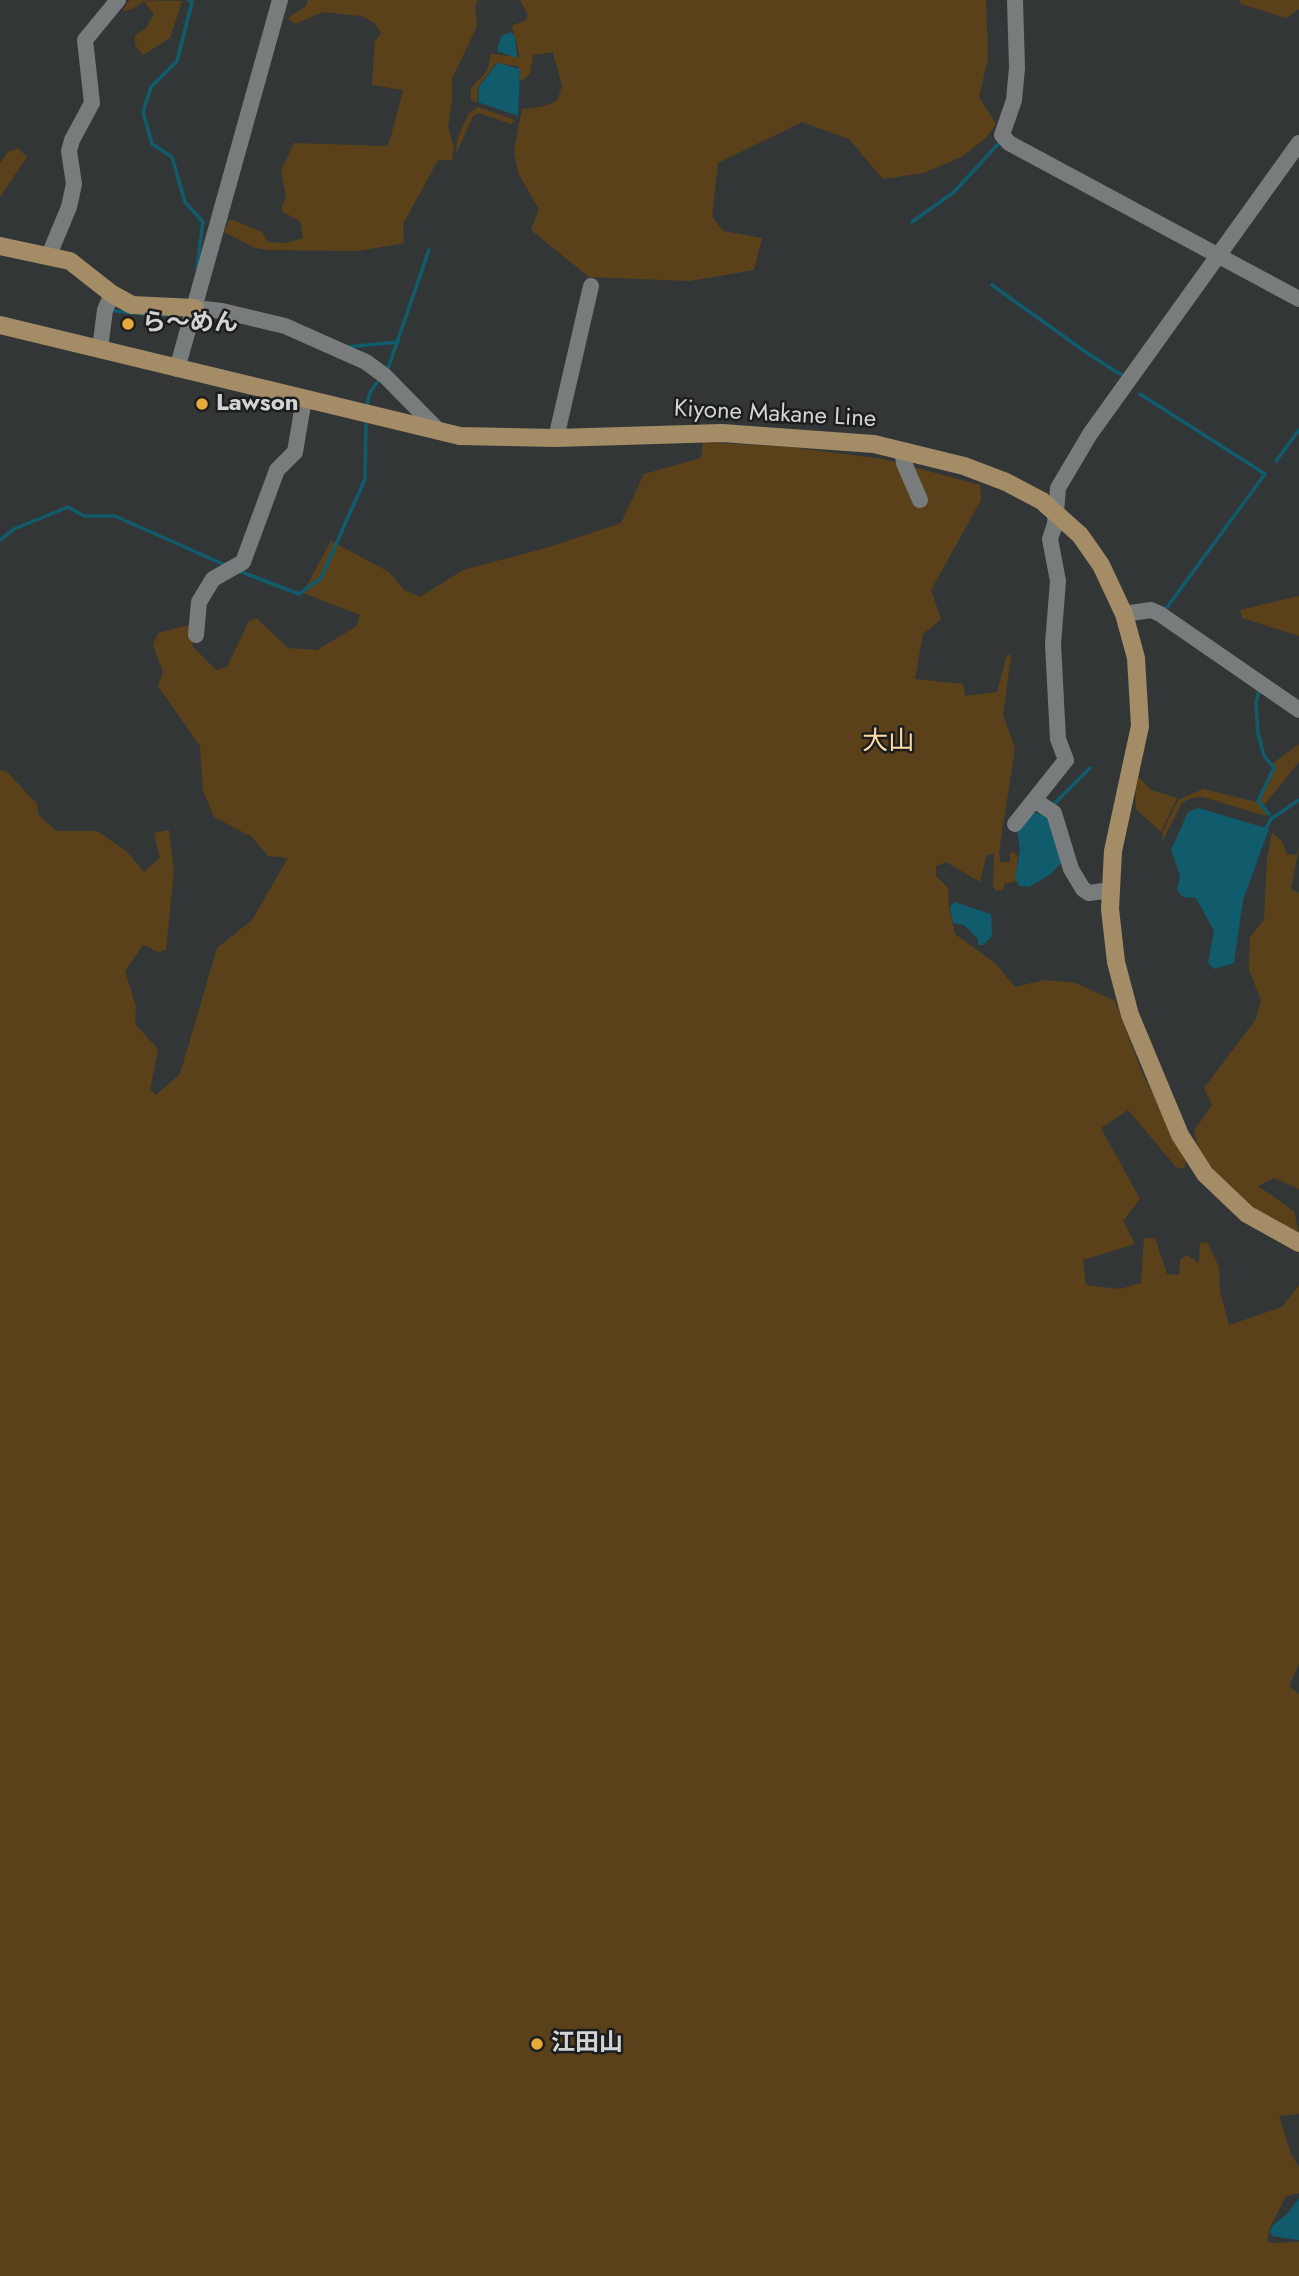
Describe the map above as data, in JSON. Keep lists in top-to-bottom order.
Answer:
{
  "streets": {
    "main road": ["Kiyone Makane Line"]
  },
  "districts": ["大山"],
  "places": ["ら～めん", "Lawson", "江田山"]
}
